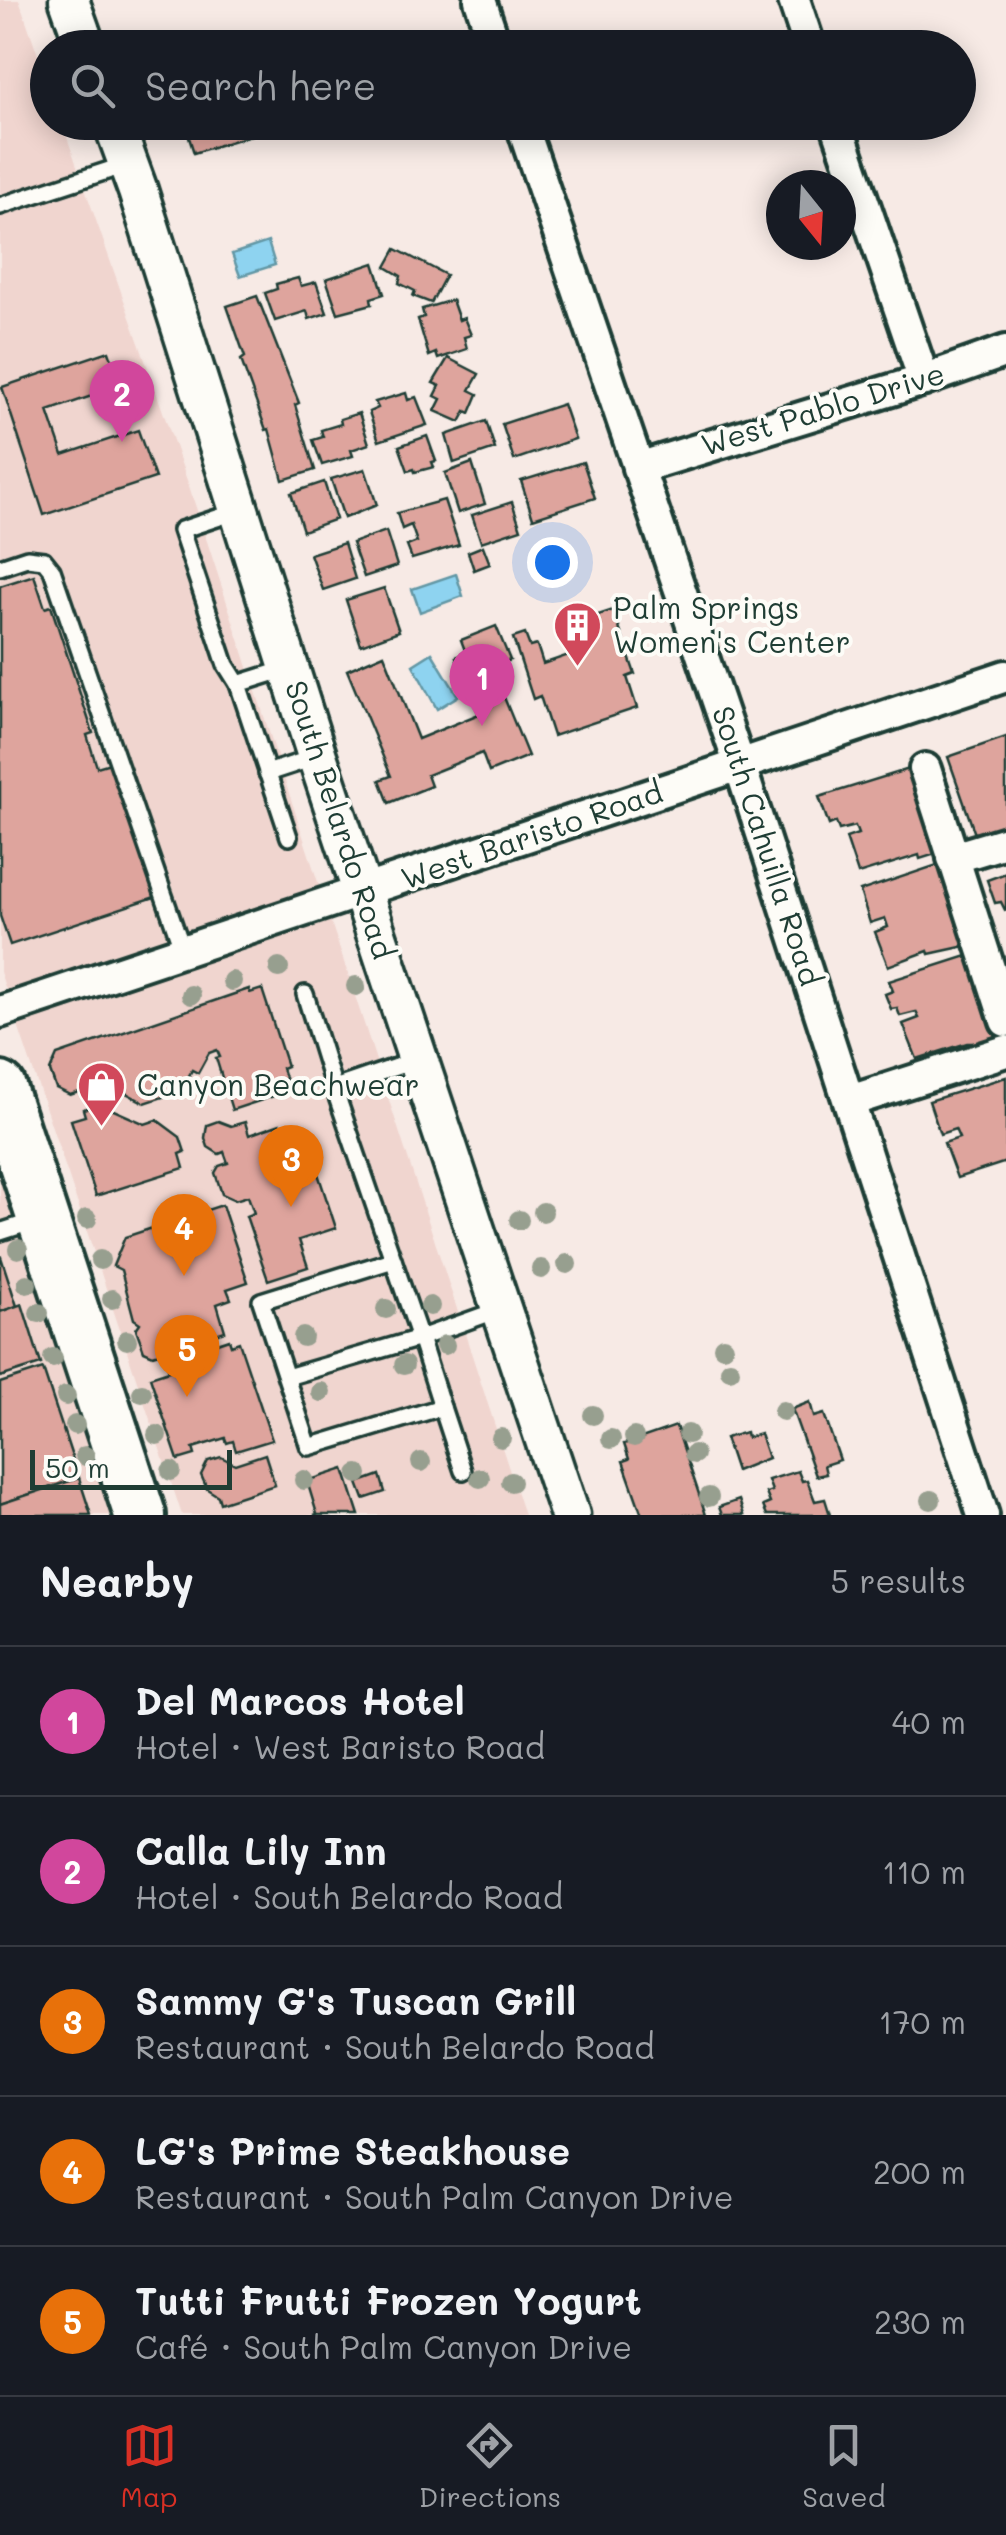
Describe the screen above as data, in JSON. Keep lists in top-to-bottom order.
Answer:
{
  "streets": {
    "street": [
      "West Pablo Drive",
      "South Belardo Road",
      "West Baristo Road",
      "South Cahuilla Road"
    ]
  },
  "crossings": [
    ["West Pablo Drive", "South Cahuilla Road"],
    ["South Belardo Road", "West Baristo Road"],
    ["West Baristo Road", "South Cahuilla Road"]
  ],
  "places": {
    "building": ["Palm Springs Women's Center"],
    "shop": ["Canyon Beachwear"]
  },
  "scale_bar": "50 m",
  "north": "bottom",
  "page": {
    "search": "Search here",
    "pins": [
      "2",
      "1",
      "3",
      "4",
      "5"
    ],
    "scale": "50 m",
    "heading": ["Nearby", "5 results"],
    "list": [
      {
        "mark": "1",
        "name": "Del Marcos Hotel",
        "note": "Hotel · West Baristo Road",
        "value": "40 m"
      },
      {
        "mark": "2",
        "name": "Calla Lily Inn",
        "note": "Hotel · South Belardo Road",
        "value": "110 m"
      },
      {
        "mark": "3",
        "name": "Sammy G's Tuscan Grill",
        "note": "Restaurant · South Belardo Road",
        "value": "170 m"
      },
      {
        "mark": "4",
        "name": "LG's Prime Steakhouse",
        "note": "Restaurant · South Palm Canyon Drive",
        "value": "200 m"
      },
      {
        "mark": "5",
        "name": "Tutti Frutti Frozen Yogurt",
        "note": "Café · South Palm Canyon Drive",
        "value": "230 m"
      }
    ],
    "nav": ["Map", "Directions", "Saved"]
  }
}
